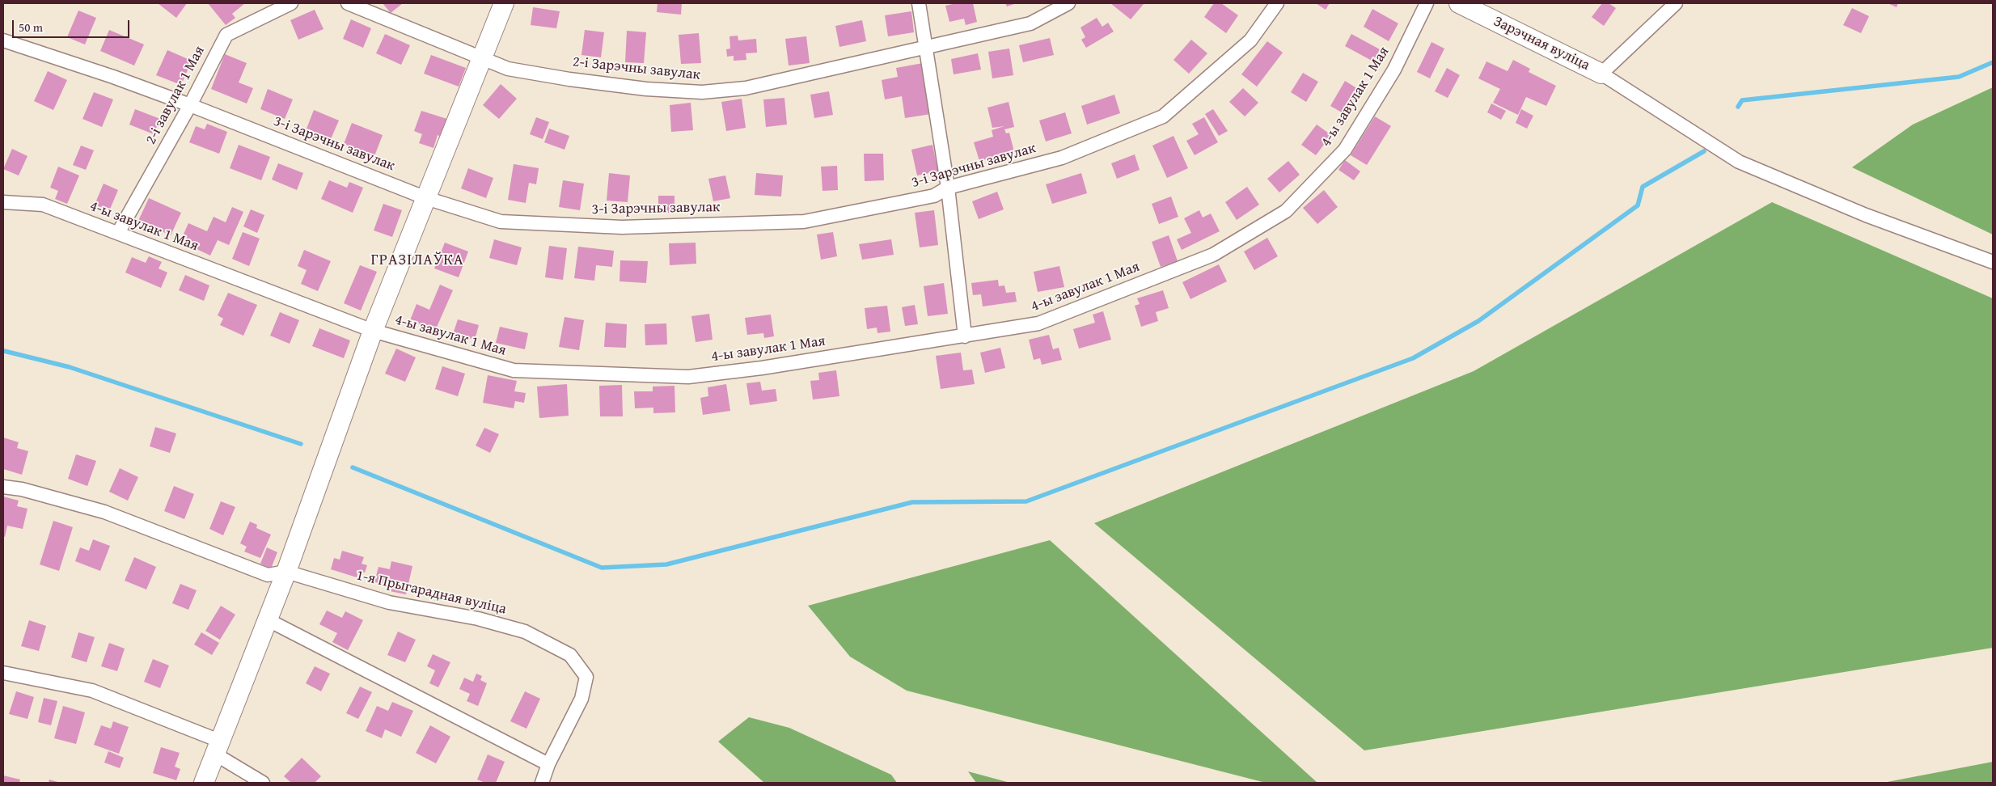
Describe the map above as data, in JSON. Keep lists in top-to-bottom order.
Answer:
{
  "streets": {
    "street": [
      "Зарэчная вуліца",
      "2-і Зарэчны завулак",
      "2-і завулак 1 Мая",
      "4-ы завулак 1 Мая",
      "3-і Зарэчны завулак",
      "1-я Прыгарадная вуліца"
    ]
  },
  "crossings": [
    ["2-і завулак 1 Мая", "4-ы завулак 1 Мая"],
    ["2-і завулак 1 Мая", "3-і Зарэчны завулак"]
  ],
  "districts": ["ГРАЗІЛАЎКА"],
  "scale_bar": "50 m"
}
